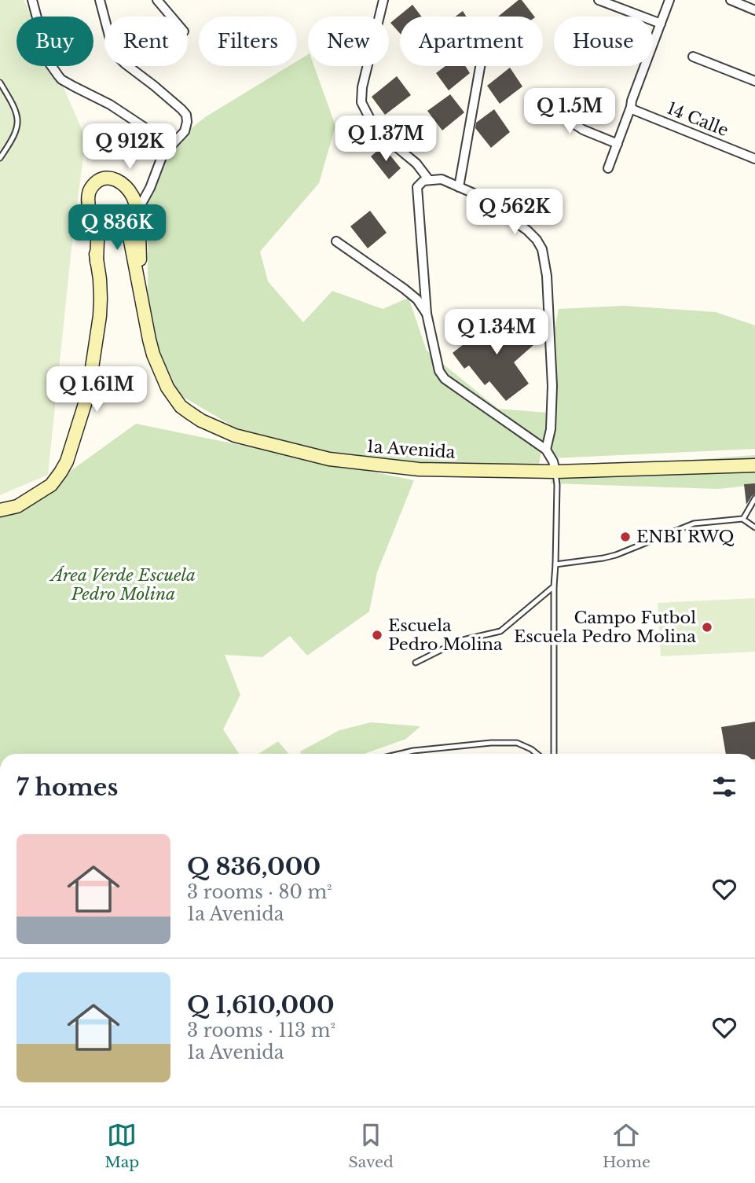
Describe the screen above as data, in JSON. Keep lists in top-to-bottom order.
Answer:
{
  "streets": {
    "main road": ["1a Avenida"],
    "street": ["14 Calle"]
  },
  "parks": ["Área Verde Escuela Pedro Molina"],
  "places": ["ENBI RWQ", "Campo Futbol Escuela Pedro Molina", "Escuela Pedro Molina"],
  "page": {
    "chip": [
      "Buy",
      "Rent",
      "Filters",
      "New",
      "Apartment",
      "House"
    ],
    "price": [
      "Q 1.5M",
      "Q 1.37M",
      "Q 912K",
      "Q 562K",
      "Q 836K",
      "Q 1.34M",
      "Q 1.61M"
    ],
    "heading": "7 homes",
    "list": [
      {
        "name": "Q 836,000",
        "note": "3 rooms · 80 m² · 1a Avenida"
      },
      {
        "name": "Q 1,610,000",
        "note": "3 rooms · 113 m² · 1a Avenida"
      }
    ],
    "tabs": ["Map", "Saved", "Home"]
  }
}
